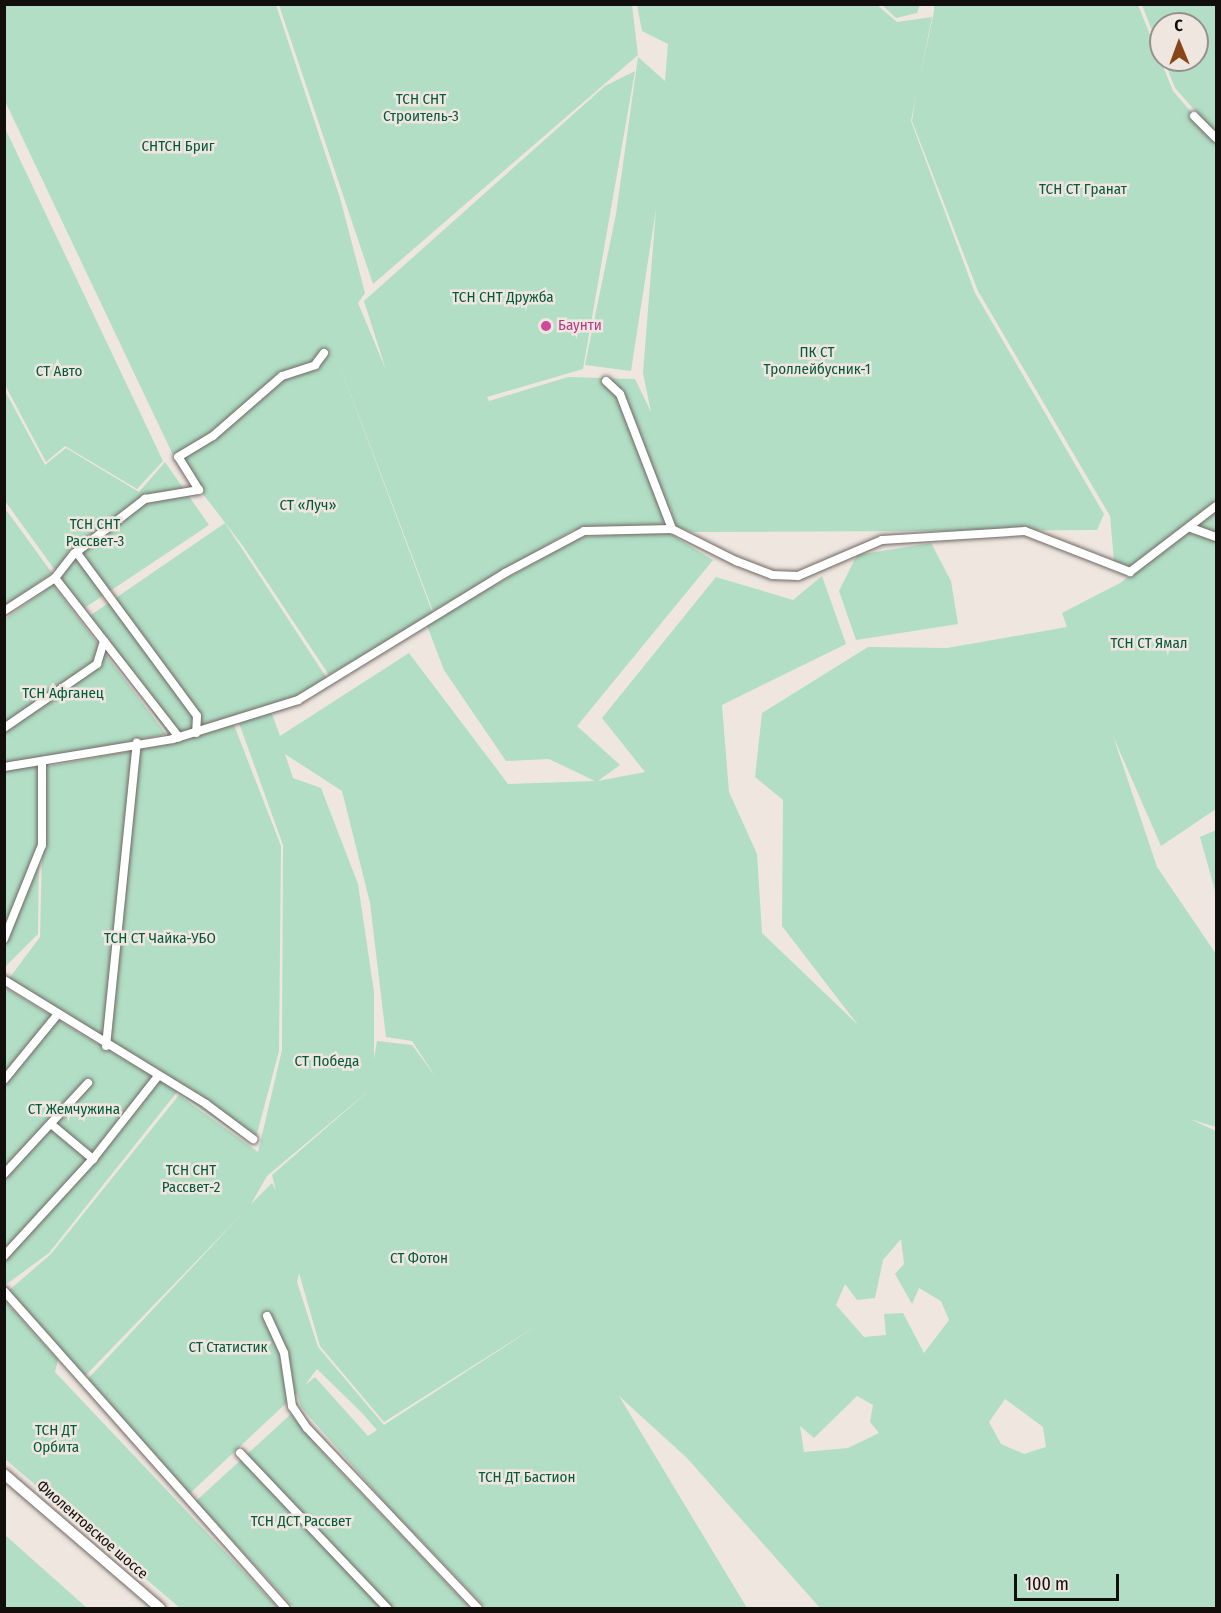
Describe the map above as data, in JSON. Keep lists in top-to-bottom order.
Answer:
{
  "streets": {
    "main road": ["Фиолентовское шоссе"]
  },
  "parks": [
    "ТСН СНТ Строитель-3",
    "СНТСН Бриг",
    "ТСН СТ Гранат",
    "ТСН СНТ Дружба",
    "ПК СТ Троллейбусник-1",
    "СТ Авто",
    "СТ «Луч»",
    "ТСН СНТ Рассвет-3",
    "ТСН СТ Ямал",
    "ТСН Афганец",
    "ТСН СТ Чайка-УБО",
    "СТ Победа",
    "СТ Жемчужина",
    "ТСН СНТ Рассвет-2",
    "СТ Фотон",
    "СТ Статистик",
    "ТСН ДТ Орбита",
    "ТСН ДТ Бастион",
    "ТСН ДСТ Рассвет"
  ],
  "places": ["Баунти"],
  "scale_bar": "100 m",
  "north": "top"
}
